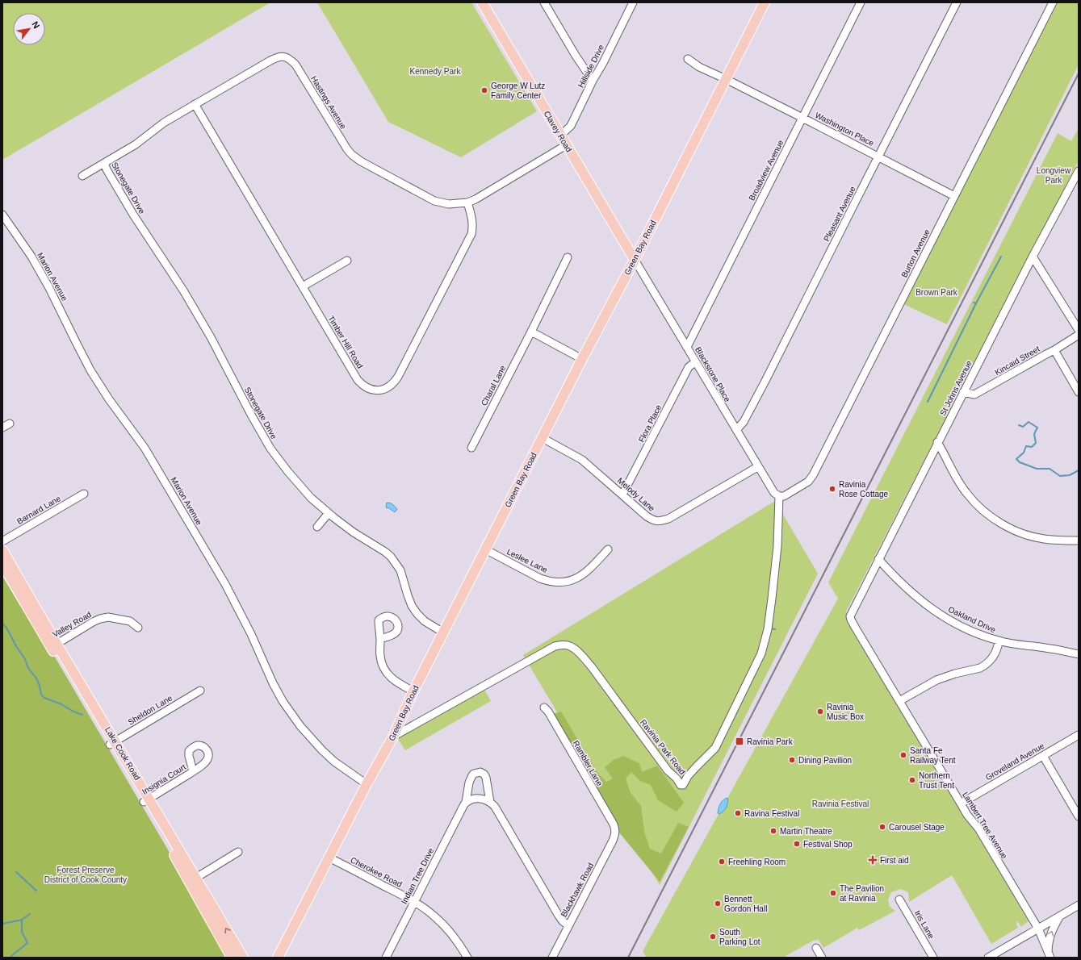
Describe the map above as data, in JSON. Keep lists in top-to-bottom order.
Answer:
{
  "streets": {
    "main road": ["Clavey Road", "Green Bay Road", "Lake Cook Road"],
    "street": [
      "Hillside Drive",
      "Hastings Avenue",
      "Washington Place",
      "Broadview Avenue",
      "Stonegate Drive",
      "Pleasant Avenue",
      "Burton Avenue",
      "Marion Avenue",
      "Timber Hill Road",
      "Kincaid Street",
      "Blackstone Place",
      "Charal Lane",
      "St Johns Avenue",
      "Flora Place",
      "Melody Lane",
      "Barnard Lane",
      "Leslee Lane",
      "Oakland Drive",
      "Valley Road",
      "Sheldon Lane",
      "Ravinia Park Road",
      "Groveland Avenue",
      "Rambler Lane",
      "Insignia Court",
      "Lambert Tree Avenue",
      "Cherokee Road",
      "Indian Tree Drive",
      "Blackhawk Road",
      "Iris Lane"
    ]
  },
  "crossings": [
    ["Hillside Drive", "Clavey Road"],
    ["Hastings Avenue", "Clavey Road"],
    ["Hastings Avenue", "Stonegate Drive"],
    ["Hastings Avenue", "Timber Hill Road"],
    ["Washington Place", "Broadview Avenue"],
    ["Washington Place", "Pleasant Avenue"],
    ["Washington Place", "Green Bay Road"],
    ["Washington Place", "Burton Avenue"],
    ["Clavey Road", "Green Bay Road"],
    ["Clavey Road", "Blackstone Place"],
    ["Broadview Avenue", "Blackstone Place"],
    ["Stonegate Drive", "Green Bay Road"],
    ["Pleasant Avenue", "Blackstone Place"],
    ["Green Bay Road", "Marion Avenue"],
    ["Green Bay Road", "Blackstone Place"],
    ["Green Bay Road", "Melody Lane"],
    ["Green Bay Road", "Leslee Lane"],
    ["Green Bay Road", "Ravinia Park Road"],
    ["Green Bay Road", "Cherokee Road"],
    ["Burton Avenue", "Blackstone Place"],
    ["Burton Avenue", "Ravinia Park Road"],
    ["Kincaid Street", "St Johns Avenue"],
    ["Blackstone Place", "Flora Place"],
    ["Blackstone Place", "Melody Lane"],
    ["Blackstone Place", "Ravinia Park Road"],
    ["St Johns Avenue", "Oakland Drive"],
    ["St Johns Avenue", "Lambert Tree Avenue"],
    ["Flora Place", "Melody Lane"],
    ["Valley Road", "Lake Cook Road"],
    ["Sheldon Lane", "Lake Cook Road"],
    ["Lake Cook Road", "Insignia Court"],
    ["Groveland Avenue", "Lambert Tree Avenue"],
    ["Rambler Lane", "Blackhawk Road"],
    ["Cherokee Road", "Indian Tree Drive"],
    ["Indian Tree Drive", "Blackhawk Road"]
  ],
  "parks": [
    "Kennedy Park",
    "Longview Park",
    "Brown Park",
    "Ravinia Festival",
    "Forest Preserve District of Cook County"
  ],
  "places": {
    "other": [
      "George W Lutz Family Center",
      "Ravinia Rose Cottage",
      "Ravinia Music Box",
      "Santa Fe Railway Tent",
      "Dining Pavilion",
      "Northern Trust Tent",
      "Ravina Festival",
      "Carousel Stage",
      "Martin Theatre",
      "Festival Shop",
      "Freehling Room",
      "The Pavilion at Ravinia",
      "Bennett Gordon Hall",
      "South Parking Lot"
    ],
    "transit": ["Ravinia Park"],
    "health": ["First aid"]
  },
  "north": "top right"
}
